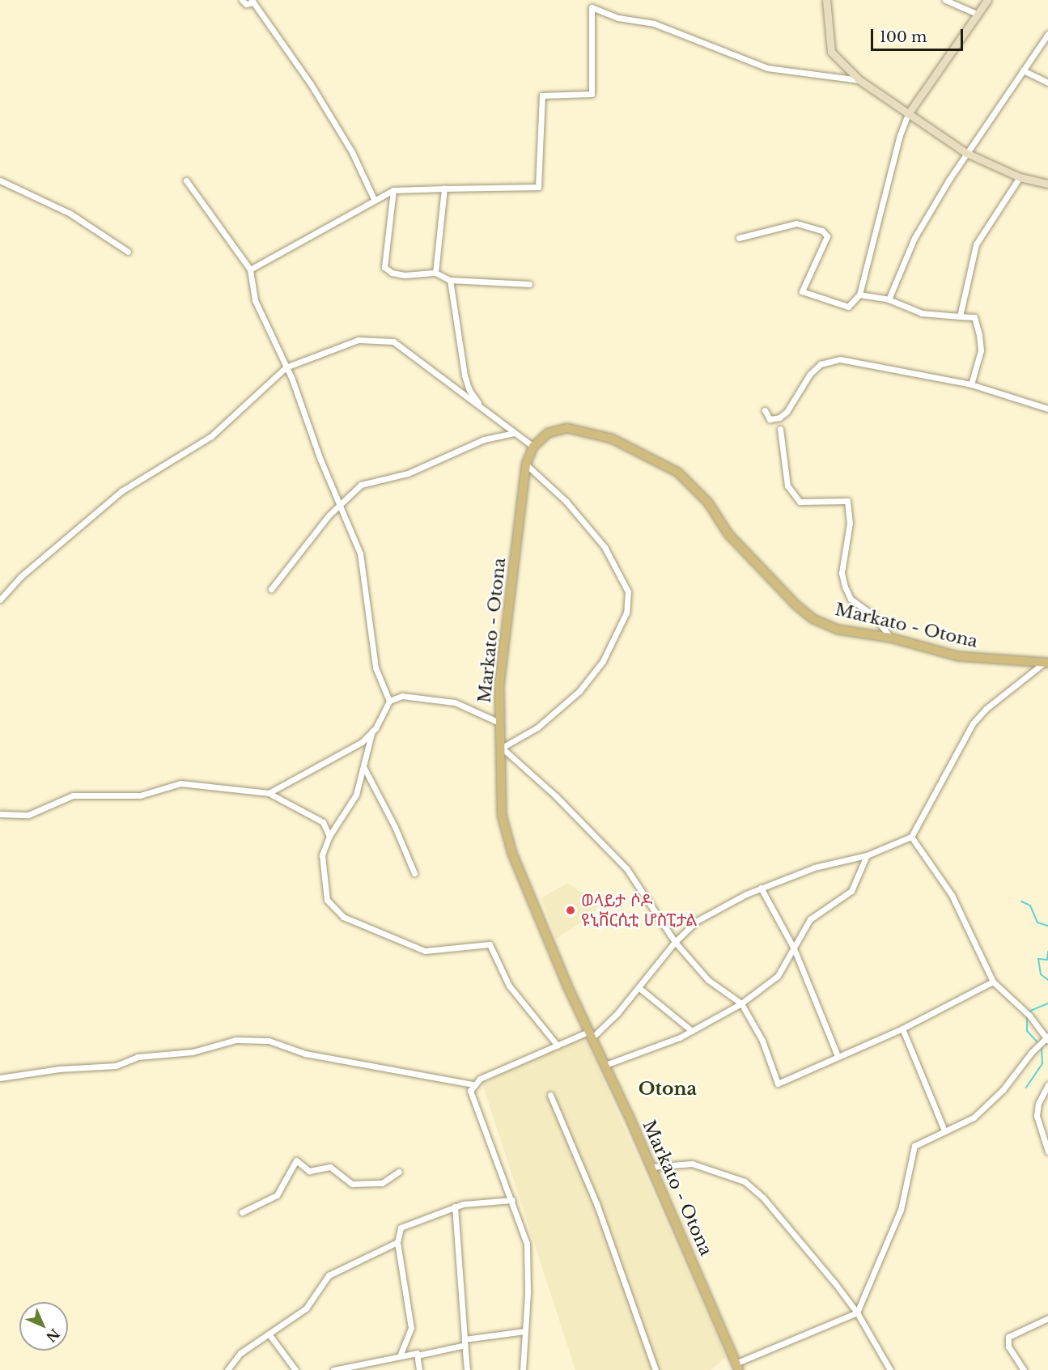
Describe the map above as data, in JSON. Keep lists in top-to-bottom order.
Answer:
{
  "streets": {
    "main road": ["Markato - Otona"]
  },
  "districts": ["Otona"],
  "places": ["ወላይታ ሶዶ ዩኒቨርሲቲ ሆስፒታል"],
  "scale_bar": "100 m",
  "north": "bottom right"
}
